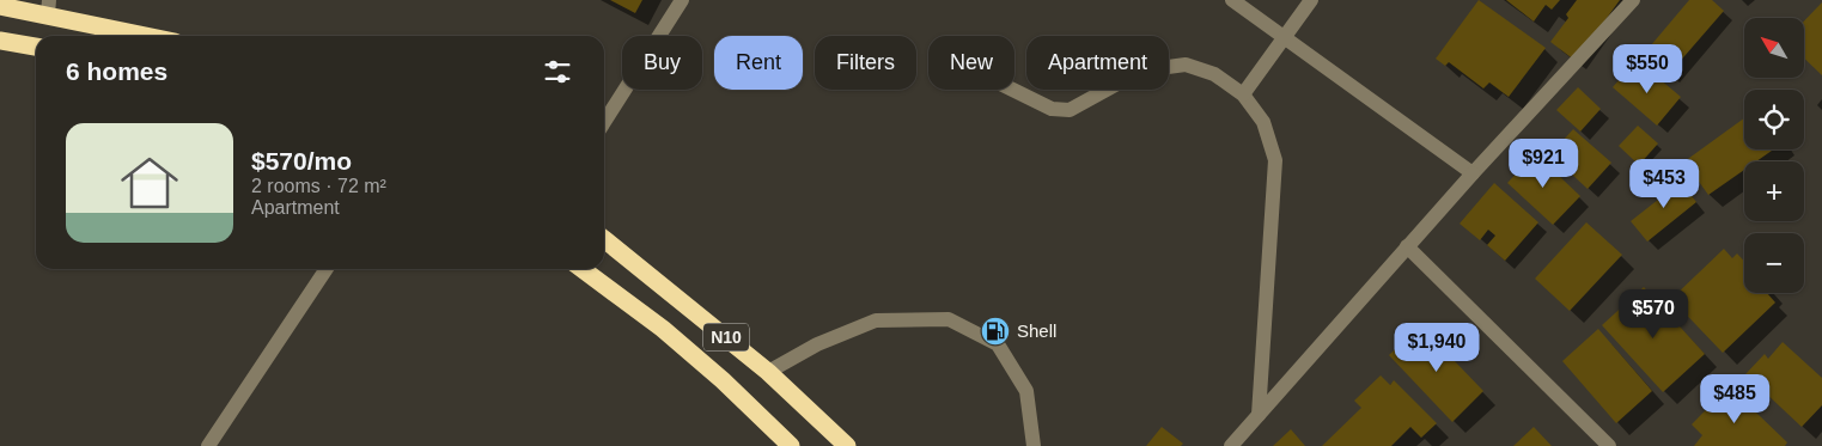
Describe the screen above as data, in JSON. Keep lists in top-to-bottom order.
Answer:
{
  "streets": {
    "highway": ["N10"]
  },
  "places": {
    "fuel station": ["Shell"]
  },
  "north": "top left",
  "page": {
    "map_buttons": ["+", "−"],
    "chip": [
      "Buy",
      "Rent",
      "Filters",
      "New",
      "Apartment"
    ],
    "heading": "6 homes",
    "price": [
      "$550",
      "$921",
      "$453",
      "$570",
      "$1,940",
      "$485"
    ],
    "list": [
      {
        "name": "$570/mo",
        "note": "2 rooms · 72 m² · Apartment"
      }
    ]
  }
}
